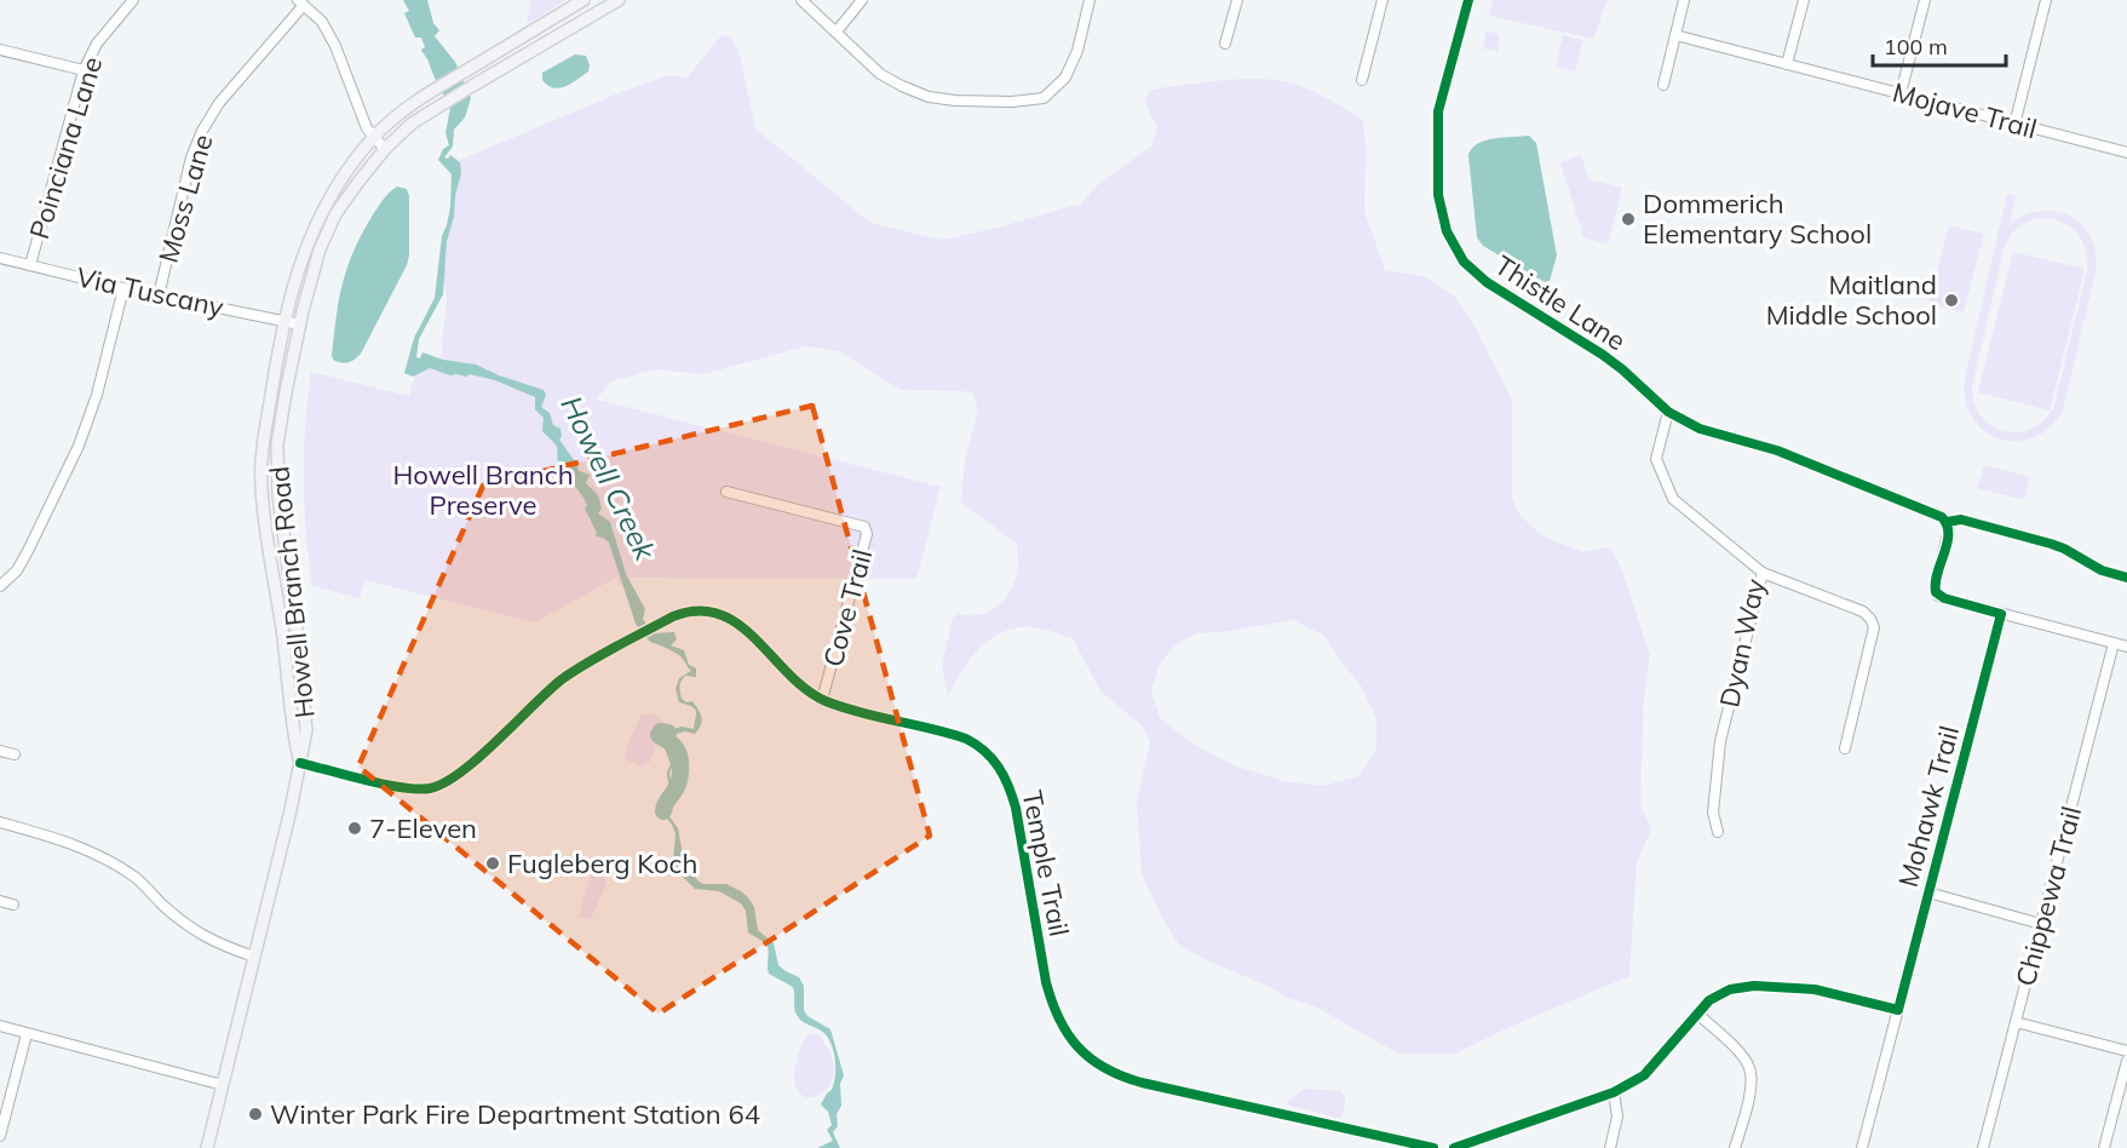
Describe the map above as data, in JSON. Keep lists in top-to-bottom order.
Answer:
{
  "streets": {
    "main road": ["Howell Branch Road"],
    "street": [
      "Mojave Trail",
      "Poinciana Lane",
      "Moss Lane",
      "Via Tuscany",
      "Thistle Lane",
      "Cove Trail",
      "Dyan Way",
      "Mohawk Trail",
      "Temple Trail",
      "Chippewa Trail"
    ]
  },
  "crossings": [
    ["Poinciana Lane", "Via Tuscany"],
    ["Moss Lane", "Via Tuscany"],
    ["Via Tuscany", "Howell Branch Road"],
    ["Thistle Lane", "Dyan Way"],
    ["Thistle Lane", "Mohawk Trail"],
    ["Thistle Lane", "Chippewa Trail"],
    ["Howell Branch Road", "Temple Trail"],
    ["Cove Trail", "Temple Trail"]
  ],
  "water": ["Howell Creek"],
  "parks": ["Howell Branch Preserve"],
  "places": [
    "Dommerich Elementary School",
    "Maitland Middle School",
    "7-Eleven",
    "Fugleberg Koch",
    "Winter Park Fire Department Station 64"
  ],
  "scale_bar": "100 m"
}
